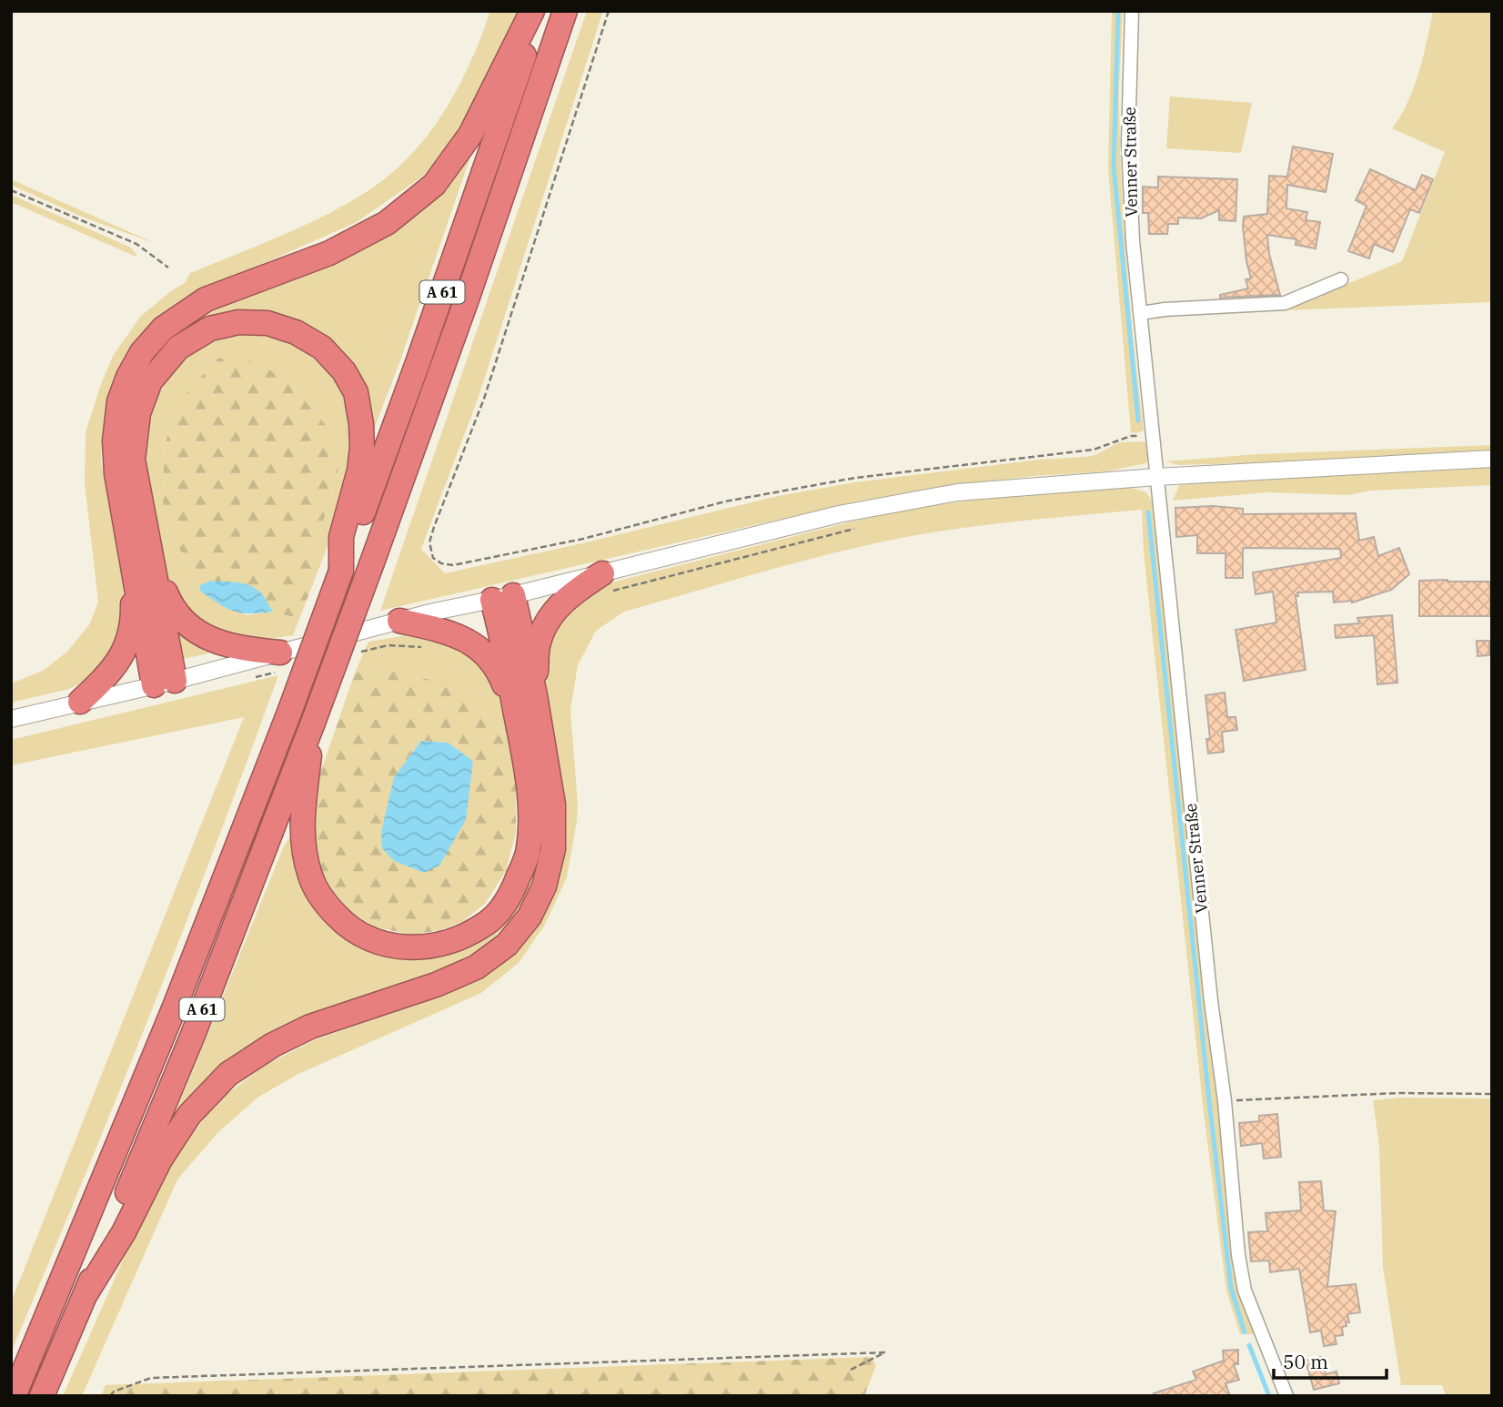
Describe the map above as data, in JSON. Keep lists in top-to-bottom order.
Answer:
{
  "streets": {
    "highway": ["A 61"],
    "street": ["Venner Straße"]
  },
  "scale_bar": "50 m"
}
